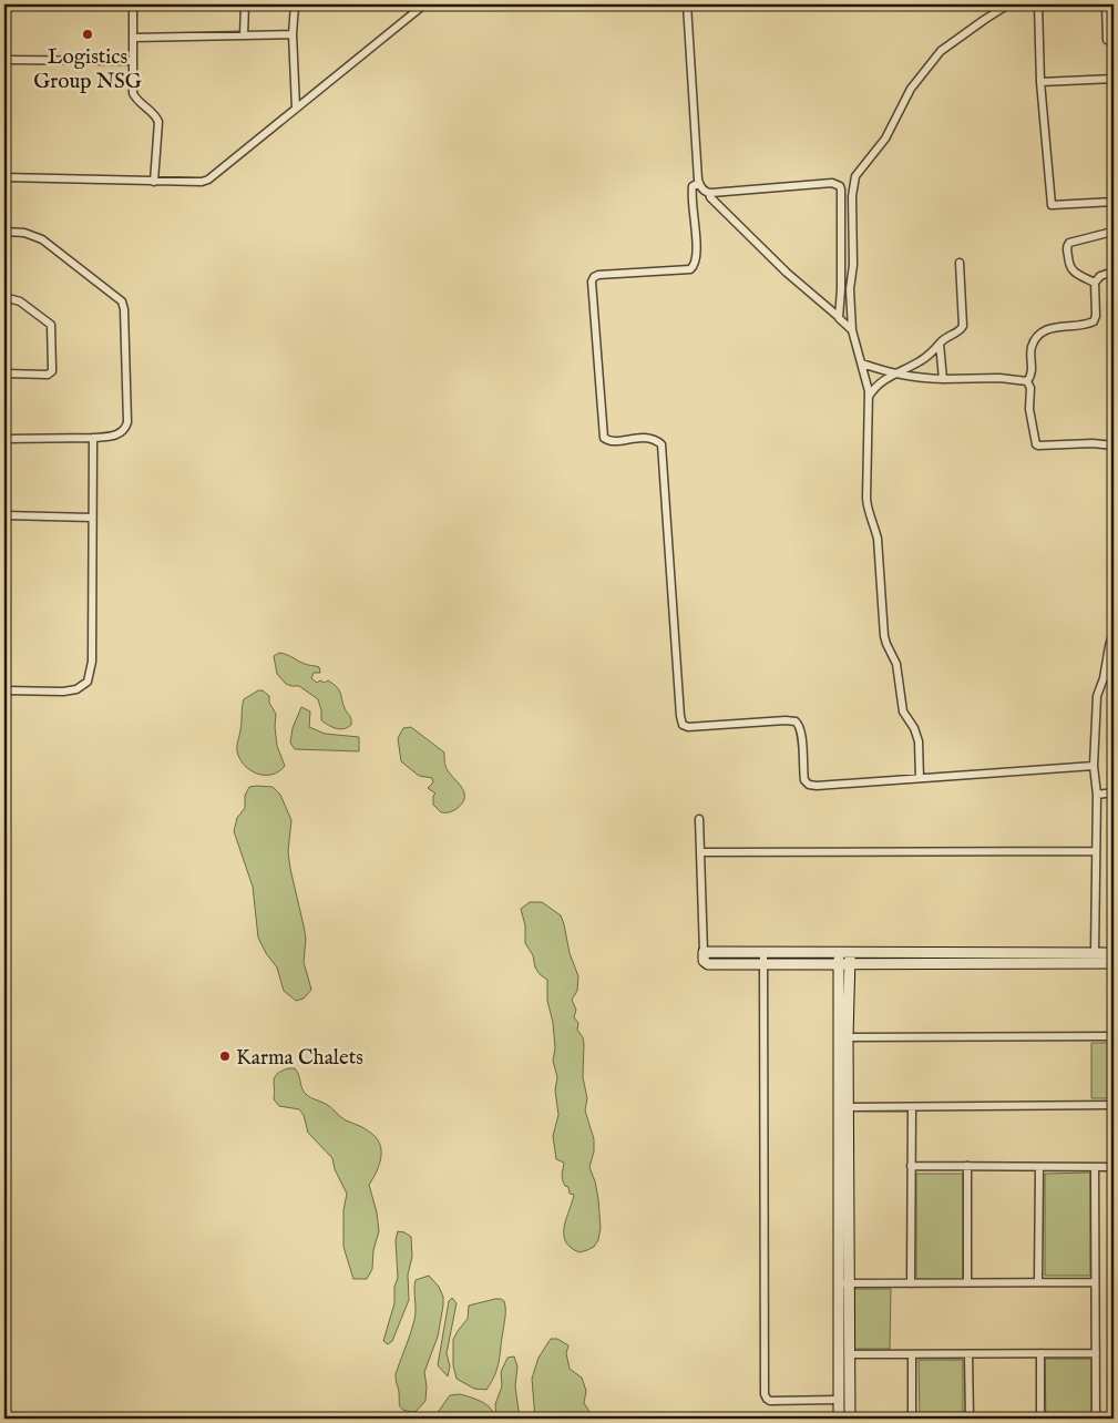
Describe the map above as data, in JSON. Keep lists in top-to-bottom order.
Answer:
{
  "places": ["Logistics Group NSG", "Karma Chalets"]
}
